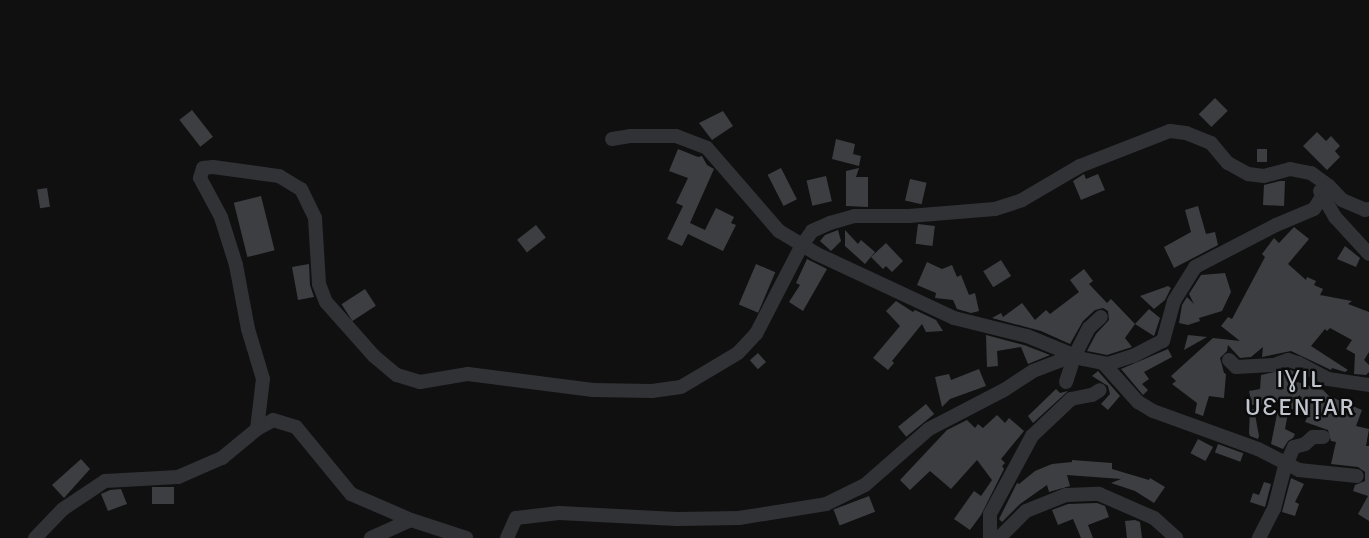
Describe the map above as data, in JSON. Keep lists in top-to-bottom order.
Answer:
{
  "districts": ["IƔIL UƐENṬAR"]
}
